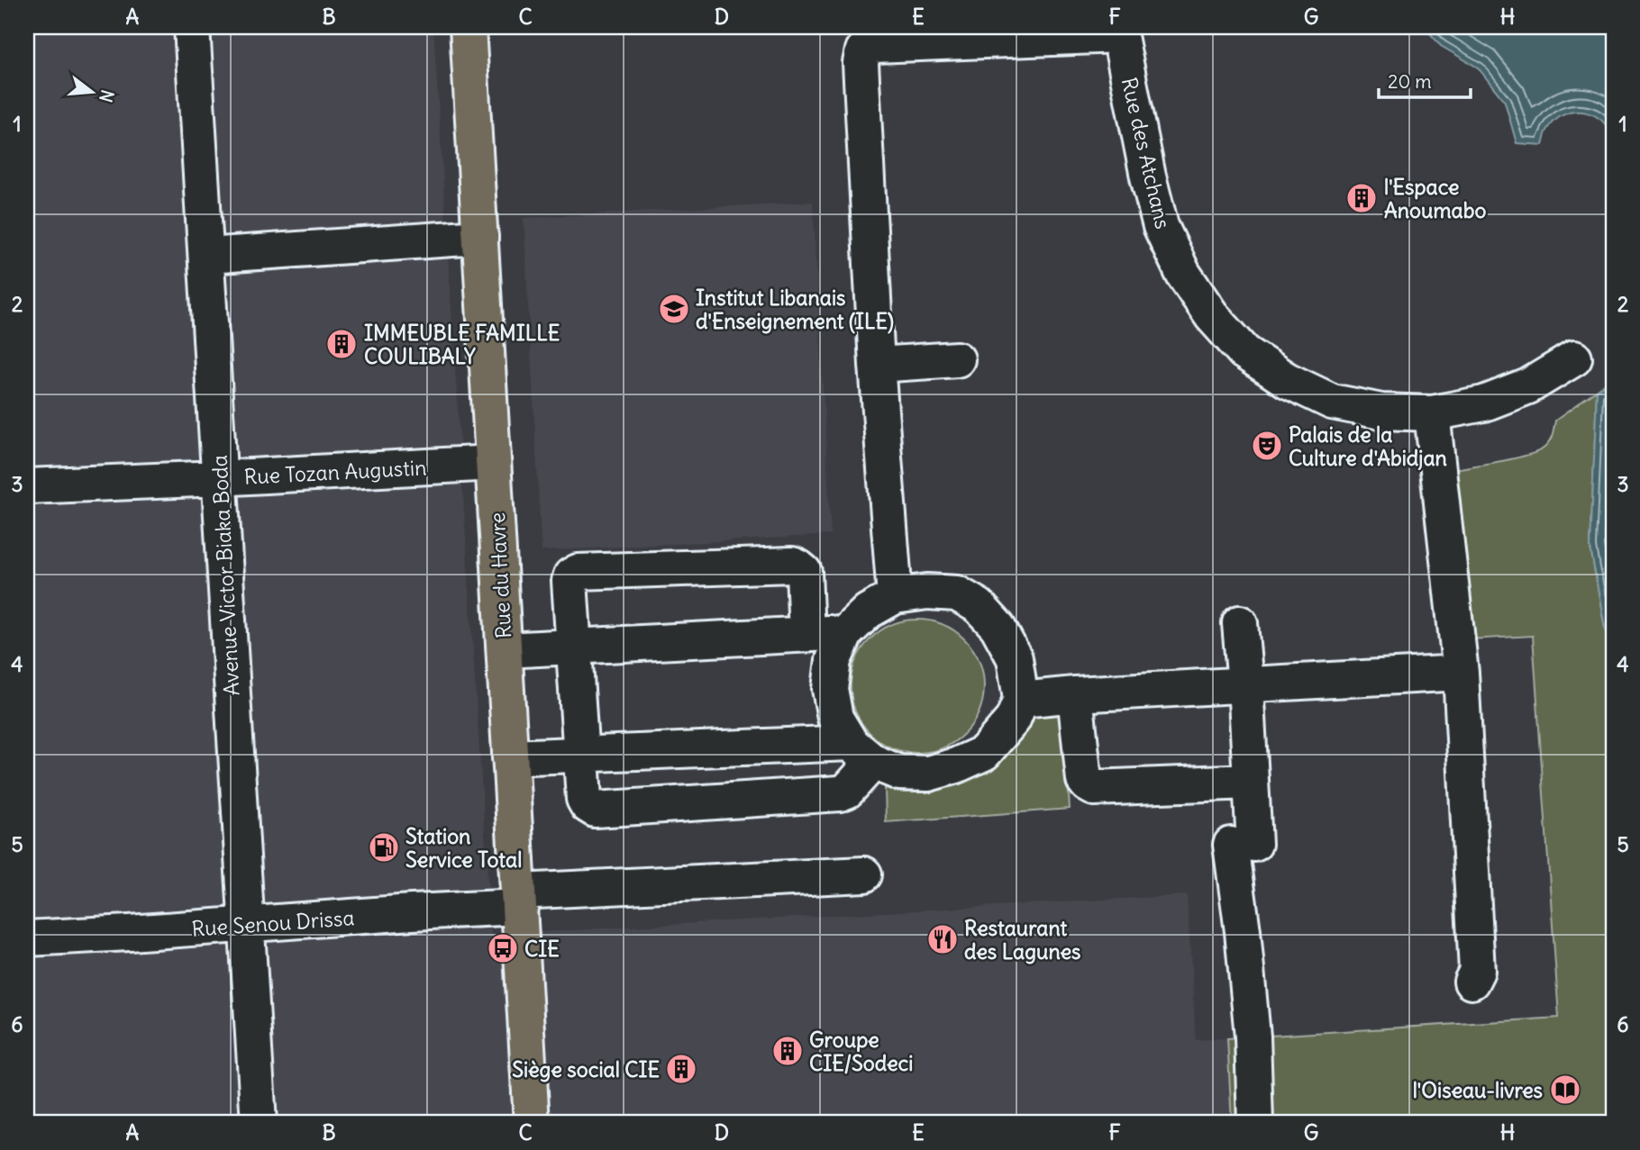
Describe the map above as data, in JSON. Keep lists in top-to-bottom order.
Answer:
{
  "streets": {
    "main road": ["Rue du Havre"],
    "street": [
      "Rue des Atchans",
      "Rue Tozan Augustin",
      "Avenue Victor Biaka Boda",
      "Rue Senou Drissa"
    ]
  },
  "crossings": [
    ["Rue Tozan Augustin", "Avenue Victor Biaka Boda"],
    ["Rue Tozan Augustin", "Rue du Havre"],
    ["Avenue Victor Biaka Boda", "Rue Senou Drissa"],
    ["Rue du Havre", "Rue Senou Drissa"]
  ],
  "places": {
    "building": [
      "l'Espace Anoumabo",
      "IMMEUBLE FAMILLE COULIBALY",
      "Groupe CIE/Sodeci",
      "Siège social CIE"
    ],
    "school or university": ["Institut Libanais d'Enseignement (ILE)"],
    "theatre": ["Palais de la Culture d'Abidjan"],
    "fuel station": ["Station Service Total"],
    "restaurant": ["Restaurant des Lagunes"],
    "bus stop": ["CIE"],
    "library": ["l'Oiseau-livres"]
  },
  "scale_bar": "20 m",
  "north": "right",
  "grid": {
    "columns": [
      "A",
      "B",
      "C",
      "D",
      "E",
      "F",
      "G",
      "H"
    ],
    "rows": [
      "1",
      "2",
      "3",
      "4",
      "5",
      "6"
    ]
  }
}
